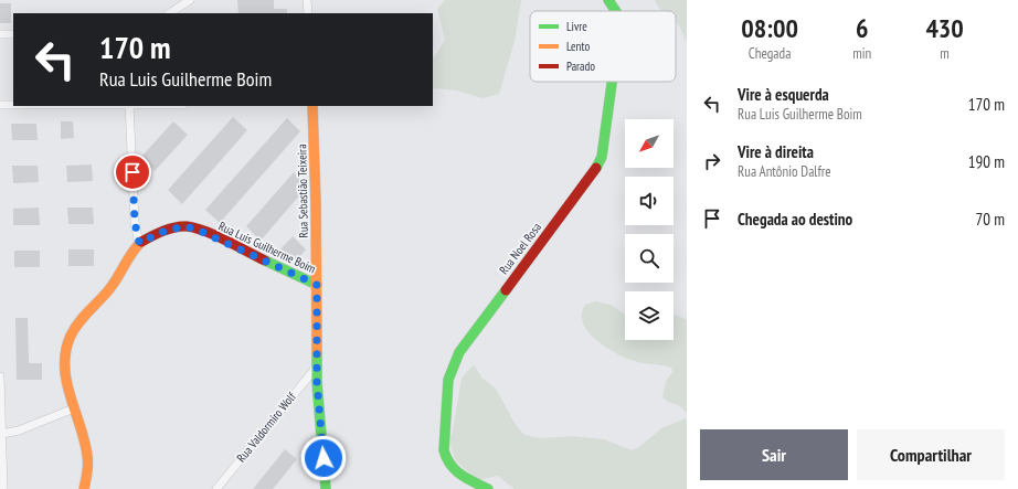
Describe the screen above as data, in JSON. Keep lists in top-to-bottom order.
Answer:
{
  "streets": {
    "street": [
      "Rua Sebastião Teixeira",
      "Rua Luis Guilherme Boim",
      "Rua Noel Rosa",
      "Rua Valdormiro Wolf"
    ]
  },
  "crossings": [
    ["Rua Sebastião Teixeira", "Rua Luis Guilherme Boim"],
    ["Rua Sebastião Teixeira", "Rua Valdormiro Wolf"]
  ],
  "legend": ["Livre", "Lento", "Parado"],
  "north": "bottom left",
  "page": {
    "eta": [
      "08:00",
      "Chegada",
      "6",
      "min",
      "430",
      "m"
    ],
    "turn": ["170 m", "Rua Luis Guilherme Boim"],
    "list": [
      {
        "name": "Vire à esquerda",
        "note": "Rua Luis Guilherme Boim",
        "value": "170 m"
      },
      {
        "name": "Vire à direita",
        "note": "Rua Antônio Dalfre",
        "value": "190 m"
      },
      {
        "name": "Chegada ao destino",
        "value": "70 m"
      }
    ],
    "buttons": ["Sair", "Compartilhar"]
  }
}
